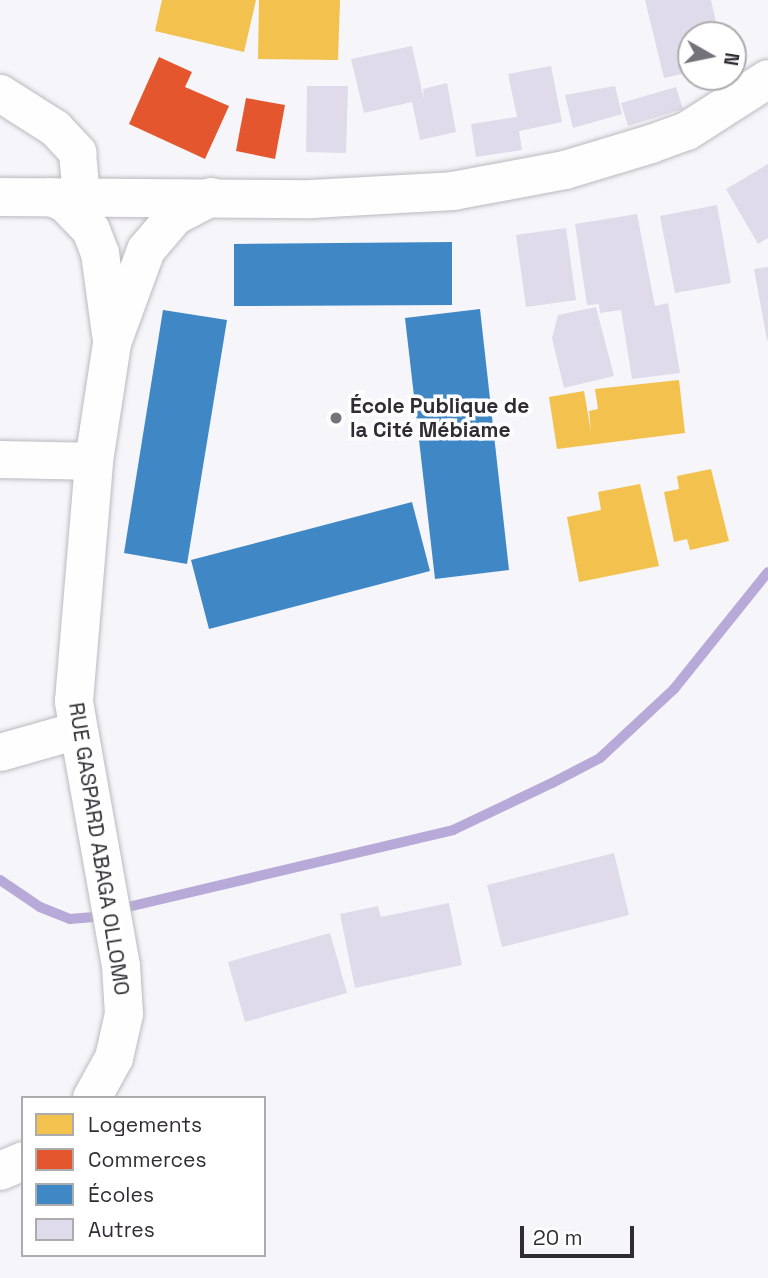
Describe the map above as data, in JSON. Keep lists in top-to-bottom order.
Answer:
{
  "streets": {
    "street": ["RUE GASPARD ABAGA OLLOMO"]
  },
  "places": ["École Publique de la Cité Mébiame"],
  "legend": [
    "Logements",
    "Commerces",
    "Écoles",
    "Autres"
  ],
  "scale_bar": "20 m",
  "north": "right"
}
